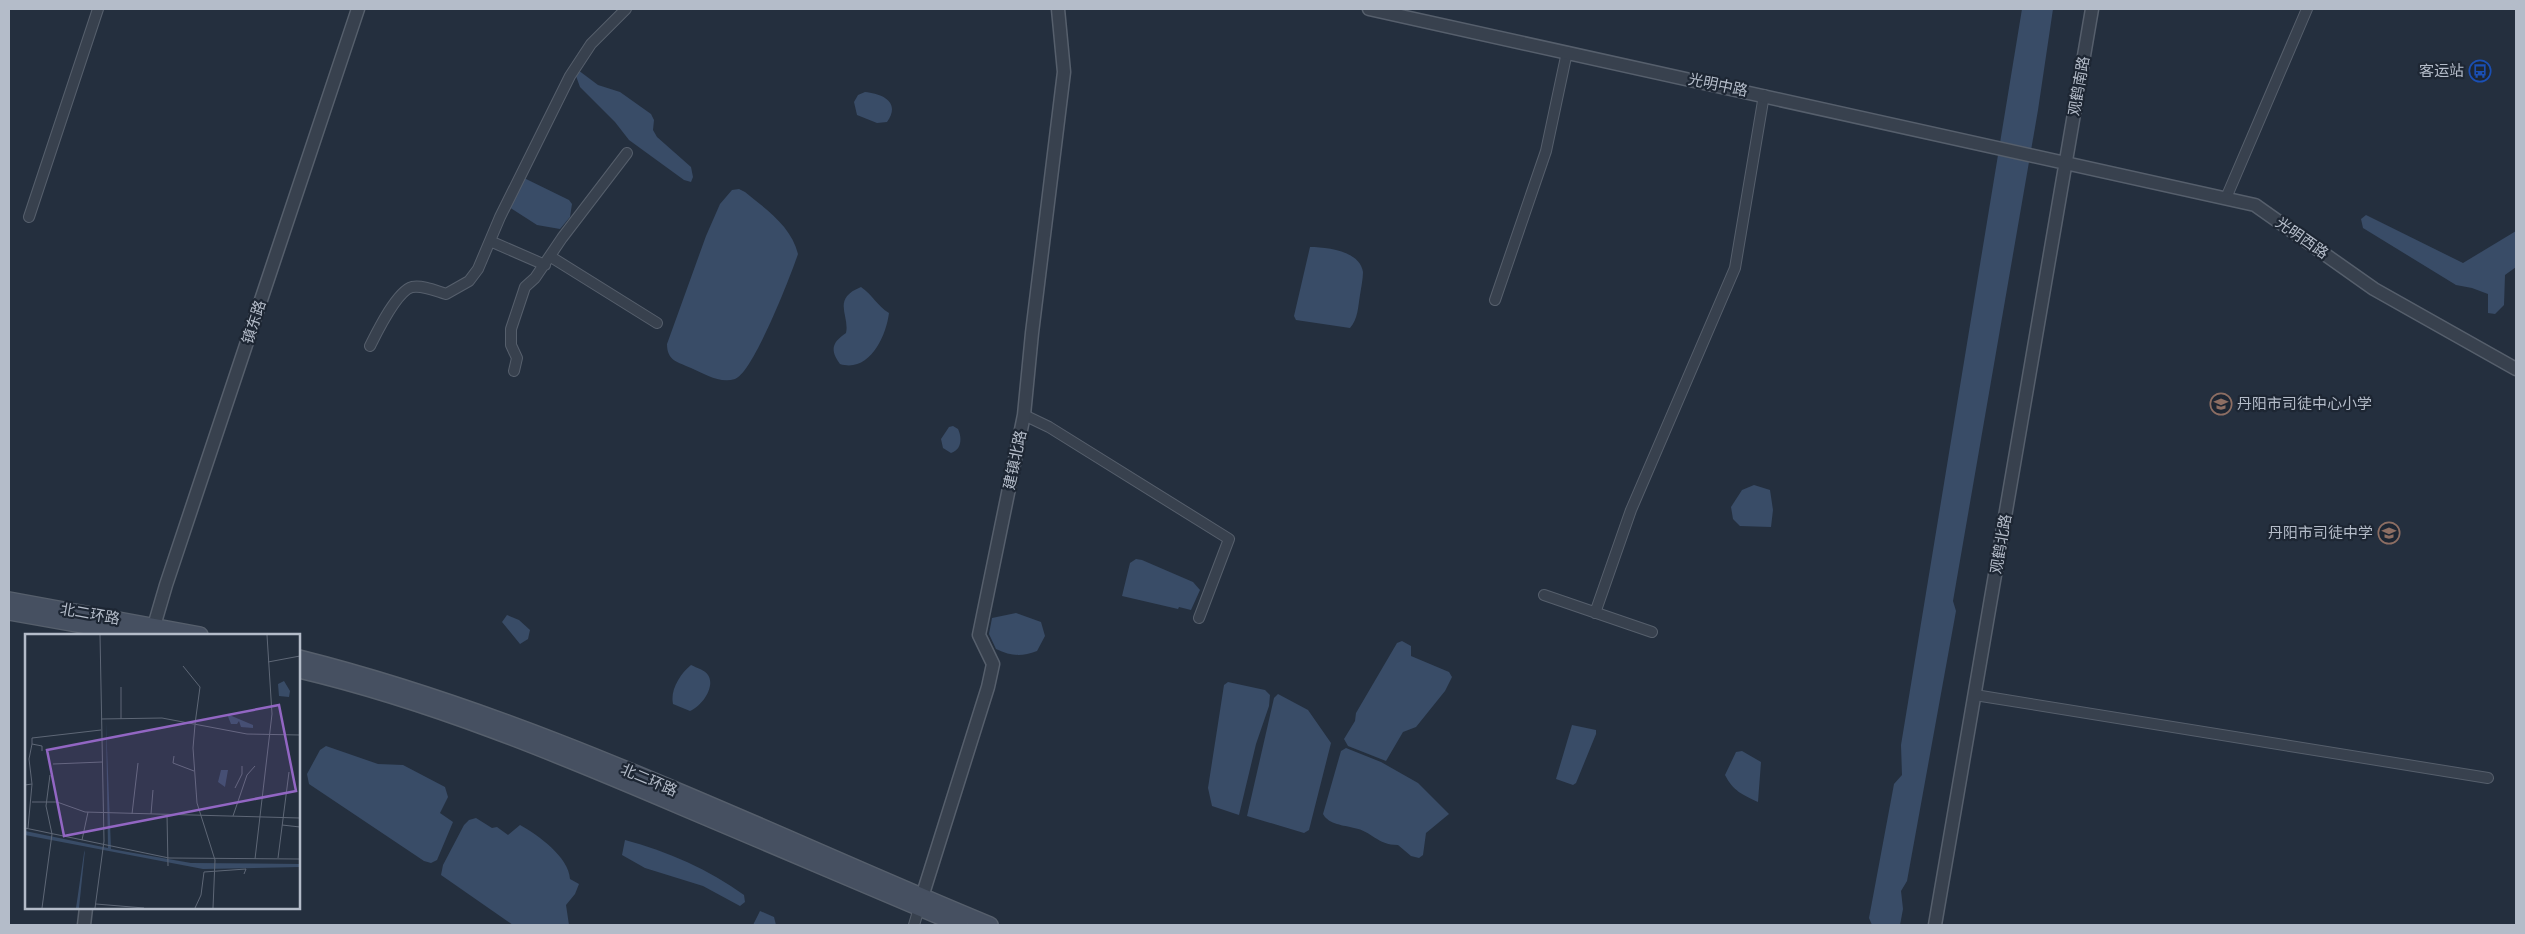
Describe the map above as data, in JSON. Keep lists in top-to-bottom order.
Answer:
{
  "streets": {
    "main road": ["北二环路"],
    "street": [
      "光明中路",
      "观鹤南路",
      "光明西路",
      "镇东路",
      "建镇北路",
      "观鹤北路"
    ]
  },
  "crossings": [
    ["光明中路", "观鹤南路"],
    ["光明中路", "光明西路"],
    ["光明中路", "观鹤北路"],
    ["观鹤南路", "光明西路"],
    ["观鹤南路", "观鹤北路"],
    ["光明西路", "观鹤北路"],
    ["镇东路", "北二环路"],
    ["建镇北路", "北二环路"]
  ],
  "places": {
    "bus stop": ["客运站"],
    "school or university": ["丹阳市司徒中心小学", "丹阳市司徒中学"]
  }
}
